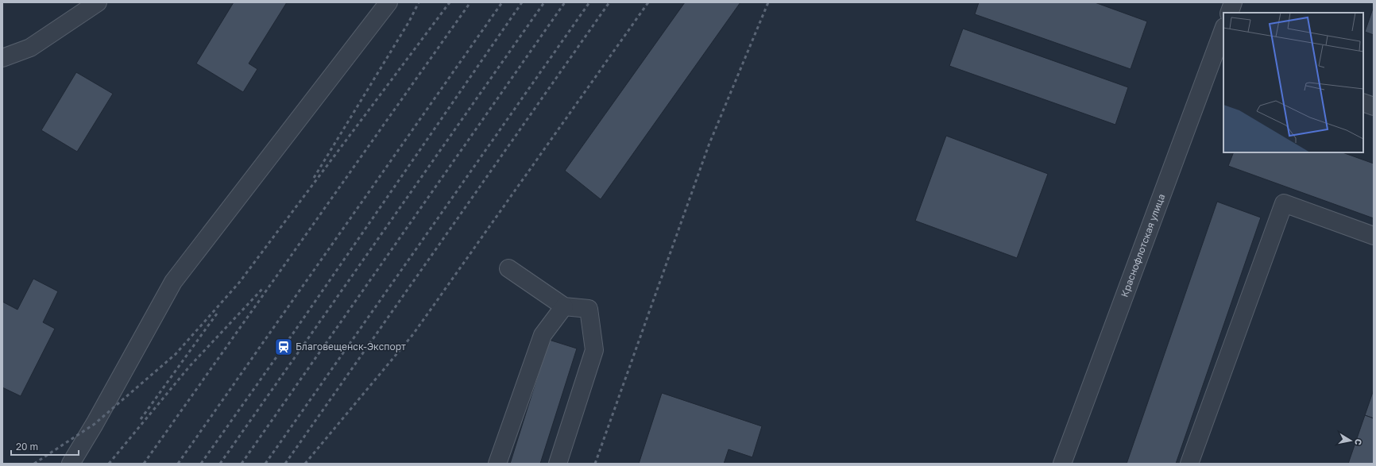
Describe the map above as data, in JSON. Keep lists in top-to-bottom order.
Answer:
{
  "streets": {
    "street": ["Краснофлотская улица"]
  },
  "places": {
    "station": ["Благовещенск-Экспорт"]
  },
  "scale_bar": "20 m",
  "north": "right"
}
